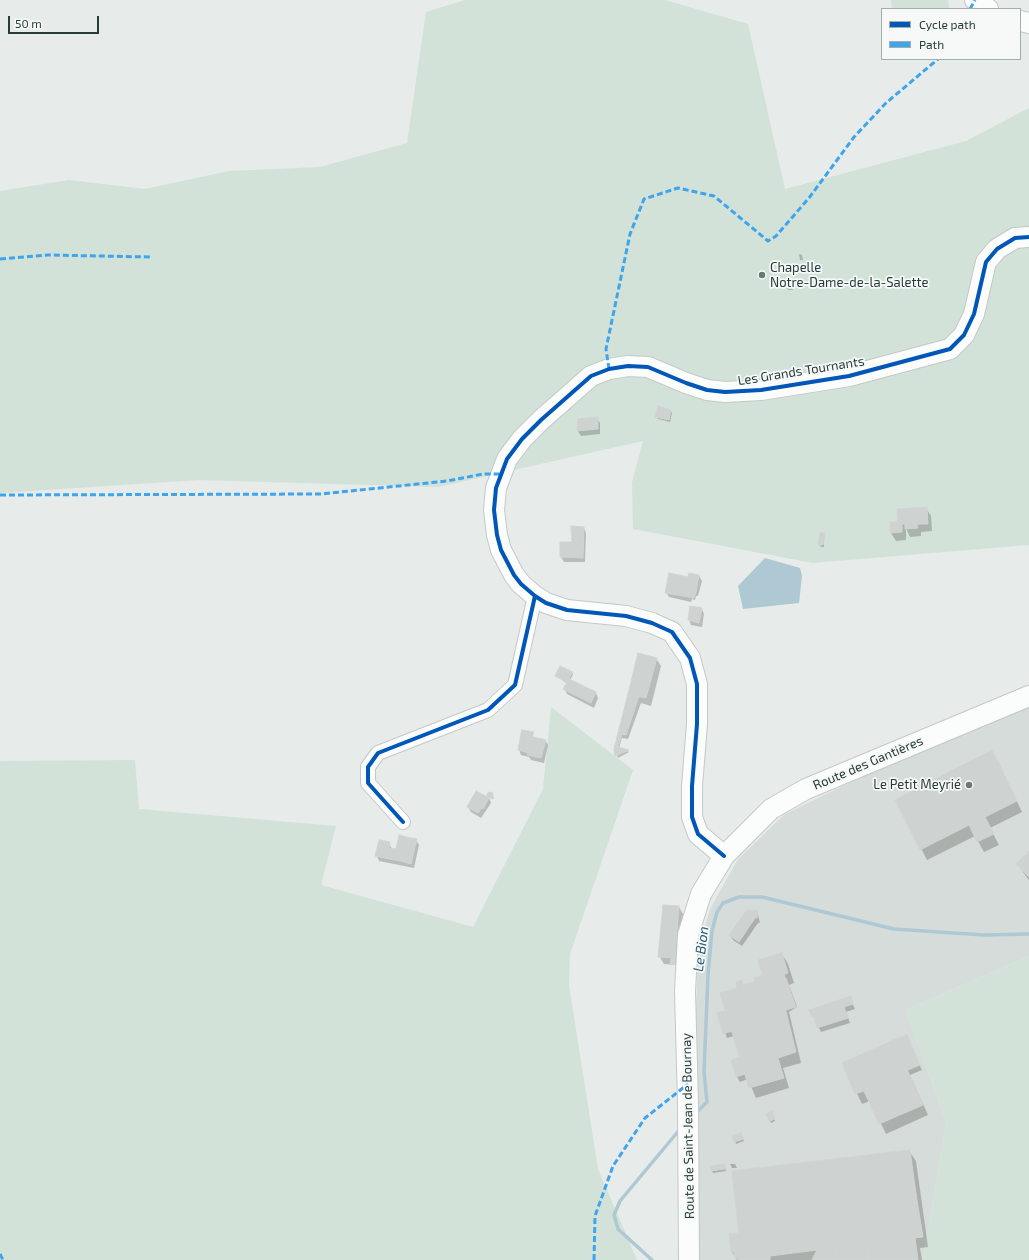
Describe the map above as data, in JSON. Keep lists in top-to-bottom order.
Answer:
{
  "streets": {
    "street": ["Les Grands Tournants", "Route des Gantières", "Route de Saint-Jean de Bournay"]
  },
  "crossings": [
    ["Les Grands Tournants", "Route des Gantières"],
    ["Route des Gantières", "Route de Saint-Jean de Bournay"]
  ],
  "water": ["Le Bion"],
  "places": ["Chapelle Notre-Dame-de-la-Salette", "Le Petit Meyrié"],
  "legend": ["Cycle path", "Path"],
  "scale_bar": "50 m"
}
